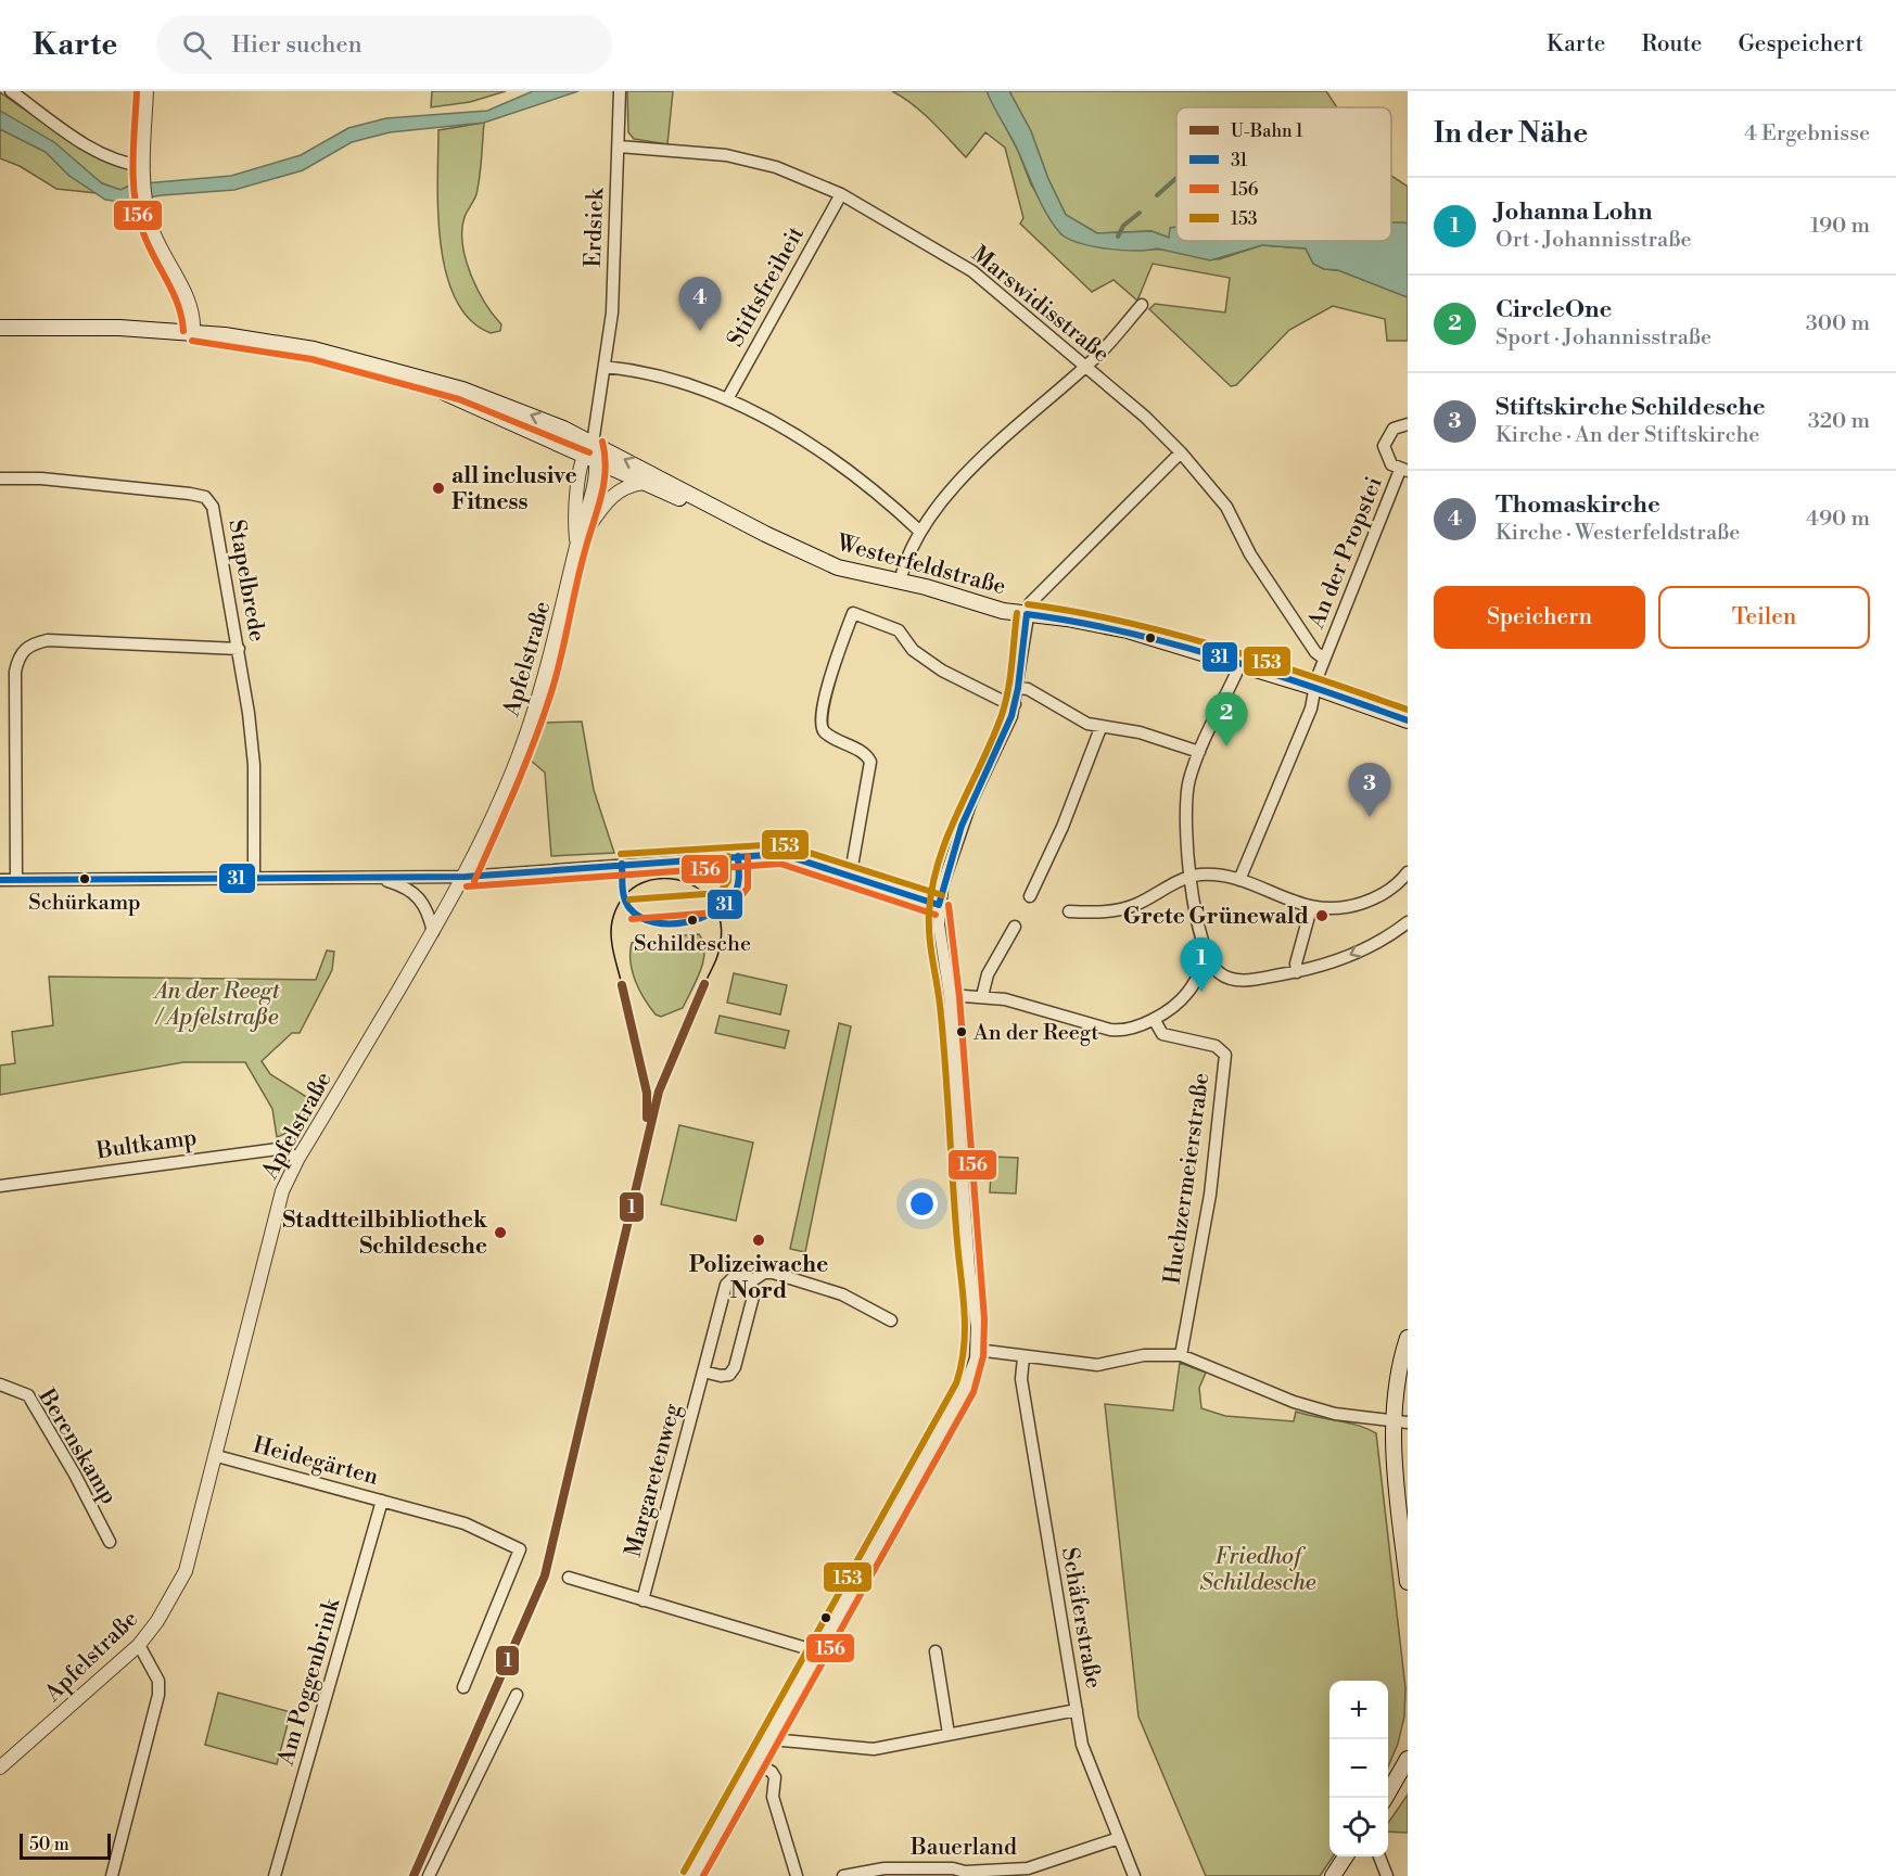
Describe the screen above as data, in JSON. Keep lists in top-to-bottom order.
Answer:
{
  "streets": {
    "main road": ["Westerfeldstraße"],
    "street": [
      "Erdsiek",
      "Stiftsfreiheit",
      "Marswidisstraße",
      "An der Propstei",
      "Stapelbrede",
      "Apfelstraße",
      "Bultkamp",
      "Huchzermeierstraße",
      "Berenskamp",
      "Heidegärten",
      "Margaretenweg",
      "Schäferstraße",
      "Am Poggenbrink",
      "Bauerland"
    ]
  },
  "crossings": [
    ["Erdsiek", "Marswidisstraße"],
    ["Erdsiek", "Westerfeldstraße"],
    ["Stiftsfreiheit", "Marswidisstraße"],
    ["Stiftsfreiheit", "Westerfeldstraße"],
    ["Marswidisstraße", "An der Propstei"],
    ["An der Propstei", "Westerfeldstraße"],
    ["Westerfeldstraße", "Apfelstraße"],
    ["Apfelstraße", "Bultkamp"],
    ["Apfelstraße", "Heidegärten"],
    ["Heidegärten", "Am Poggenbrink"],
    ["Schäferstraße", "Bauerland"]
  ],
  "parks": ["An der Reegt / Apfelstraße", "Friedhof Schildesche"],
  "places": [
    "all inclusive Fitness",
    "Schürkamp",
    "Grete Grünewald",
    "Schildesche",
    "An der Reegt",
    "Stadtteilbibliothek Schildesche",
    "Polizeiwache Nord"
  ],
  "lines": [
    "transit line 156",
    "transit line 153",
    "transit line 31",
    "metro line 1"
  ],
  "legend": [
    "U-Bahn 1",
    "31",
    "156",
    "153"
  ],
  "scale_bar": "50 m",
  "page": {
    "header": "Karte",
    "search": "Hier suchen",
    "nav": ["Karte", "Route", "Gespeichert"],
    "heading": ["In der Nähe", "4 Ergebnisse"],
    "list": [
      {
        "mark": "1",
        "name": "Johanna Lohn",
        "note": "Ort · Johannisstraße",
        "value": "190 m"
      },
      {
        "mark": "2",
        "name": "CircleOne",
        "note": "Sport · Johannisstraße",
        "value": "300 m"
      },
      {
        "mark": "3",
        "name": "Stiftskirche Schildesche",
        "note": "Kirche · An der Stiftskirche",
        "value": "320 m"
      },
      {
        "mark": "4",
        "name": "Thomaskirche",
        "note": "Kirche · Westerfeldstraße",
        "value": "490 m"
      }
    ],
    "pins": [
      "4",
      "2",
      "3",
      "1"
    ],
    "buttons": ["Speichern", "Teilen"],
    "map_buttons": ["+", "−"],
    "scale": "50 m"
  }
}
